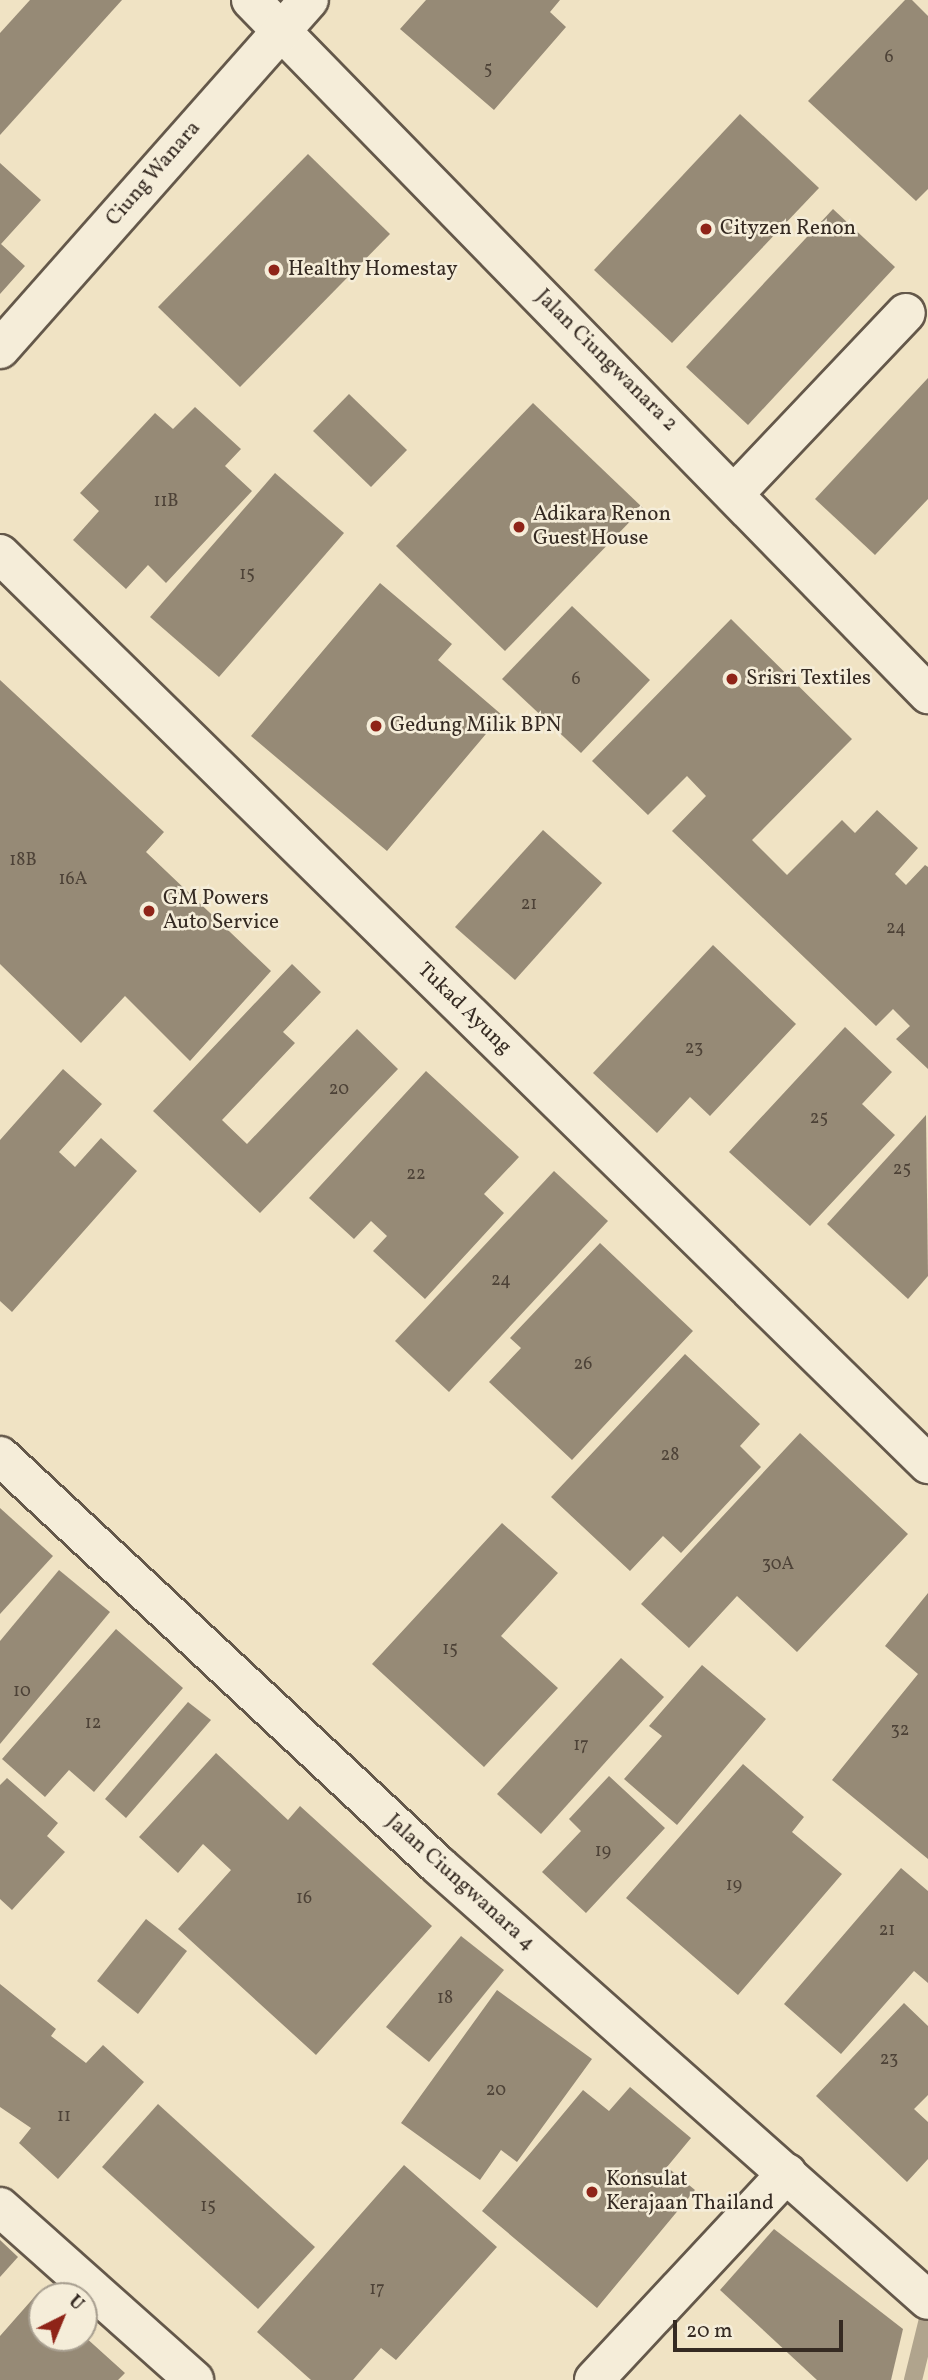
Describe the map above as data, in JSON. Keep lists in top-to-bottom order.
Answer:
{
  "streets": {
    "street": [
      "Ciung Wanara",
      "Jalan Ciungwanara 2",
      "Tukad Ayung",
      "Jalan Ciungwanara 4"
    ]
  },
  "crossings": [
    ["Ciung Wanara", "Jalan Ciungwanara 2"]
  ],
  "places": [
    "Cityzen Renon",
    "Healthy Homestay",
    "Adikara Renon Guest House",
    "Srisri Textiles",
    "Gedung Milik BPN",
    "GM Powers Auto Service",
    "Konsulat Kerajaan Thailand"
  ],
  "house_numbers": [
    "6",
    "5",
    "11B",
    "15",
    "6",
    "18B",
    "16A",
    "21",
    "24",
    "23",
    "20",
    "25",
    "25",
    "22",
    "24",
    "26",
    "28",
    "30A",
    "15",
    "10",
    "12",
    "32",
    "17",
    "19",
    "19",
    "16",
    "21",
    "18",
    "23",
    "20",
    "11",
    "15",
    "17"
  ],
  "scale_bar": "20 m",
  "north": "top right"
}
